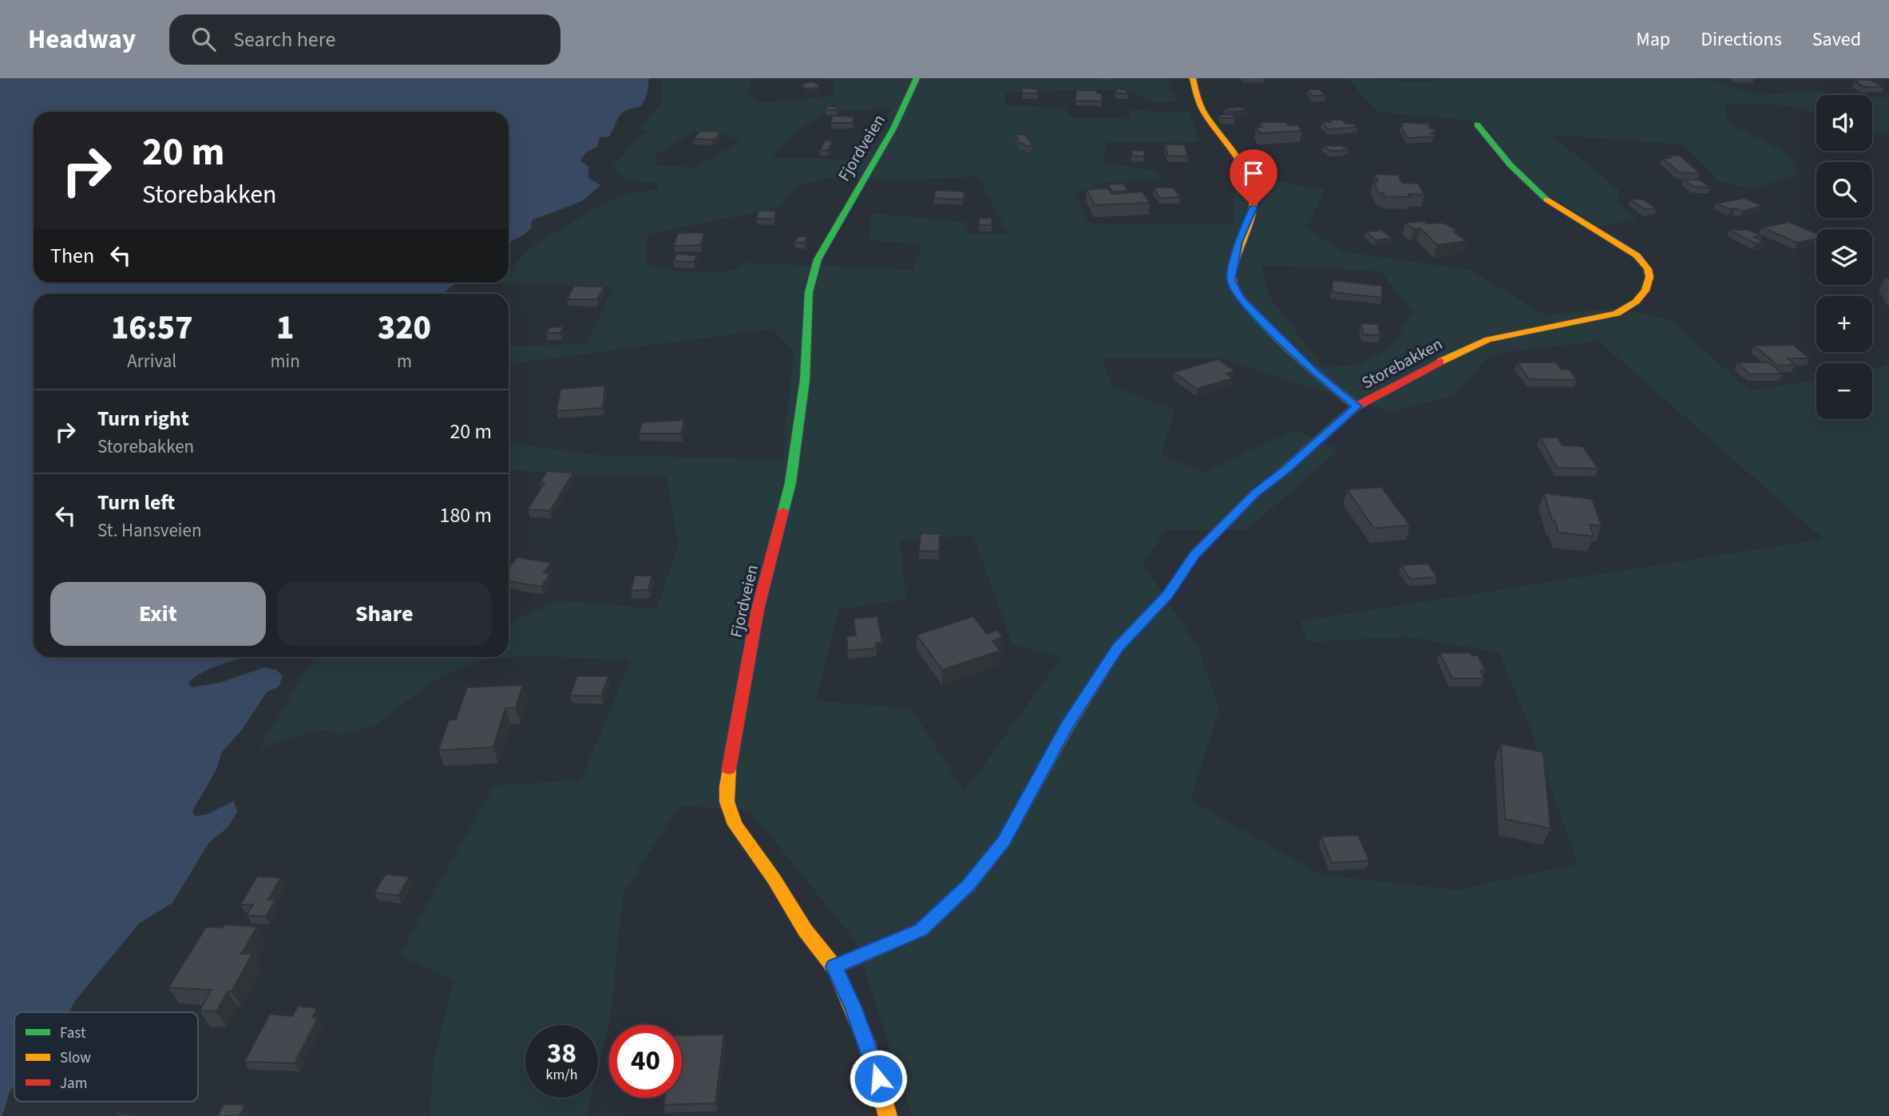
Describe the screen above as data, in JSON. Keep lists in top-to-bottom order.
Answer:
{
  "streets": {
    "street": ["Fjordveien", "Storebakken"]
  },
  "crossings": [
    ["Fjordveien", "Storebakken"]
  ],
  "legend": ["Fast", "Slow", "Jam"],
  "page": {
    "header": "Headway",
    "search": "Search here",
    "nav": ["Map", "Directions", "Saved"],
    "map_buttons": ["+", "−"],
    "turn": ["20 m", "Storebakken"],
    "then": "Then",
    "eta": [
      "16:57",
      "Arrival",
      "1",
      "min",
      "320",
      "m"
    ],
    "list": [
      {
        "name": "Turn right",
        "note": "Storebakken",
        "value": "20 m"
      },
      {
        "name": "Turn left",
        "note": "St. Hansveien",
        "value": "180 m"
      }
    ],
    "buttons": ["Exit", "Share"],
    "speed": "38 km/h",
    "limit": "40"
  }
}
